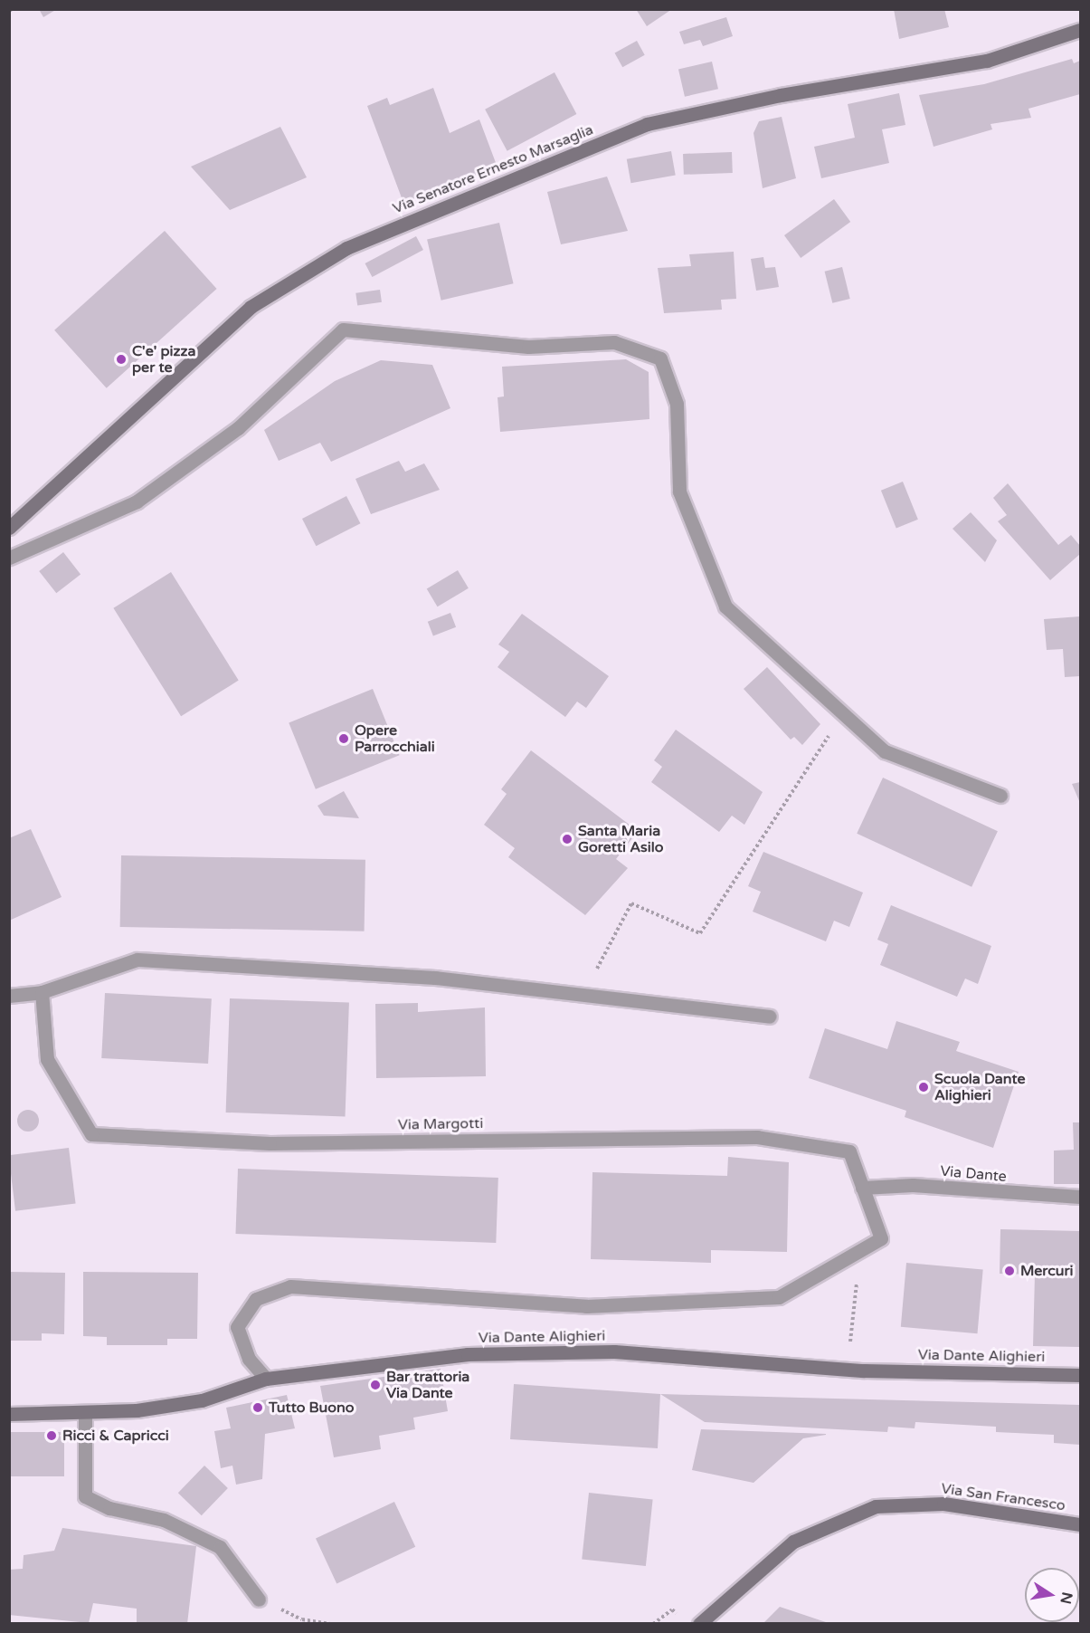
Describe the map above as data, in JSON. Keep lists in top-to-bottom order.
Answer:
{
  "streets": {
    "street": [
      "Via Senatore Ernesto Marsaglia",
      "Via Margotti",
      "Via Dante",
      "Via Dante Alighieri",
      "Via San Francesco"
    ]
  },
  "crossings": [
    ["Via Margotti", "Via Dante"],
    ["Via Margotti", "Via Dante Alighieri"]
  ],
  "places": [
    "C'e' pizza per te",
    "Opere Parrocchiali",
    "Santa Maria Goretti Asilo",
    "Scuola Dante Alighieri",
    "Mercuri",
    "Bar trattoria Via Dante",
    "Tutto Buono",
    "Ricci & Capricci"
  ],
  "north": "right"
}
